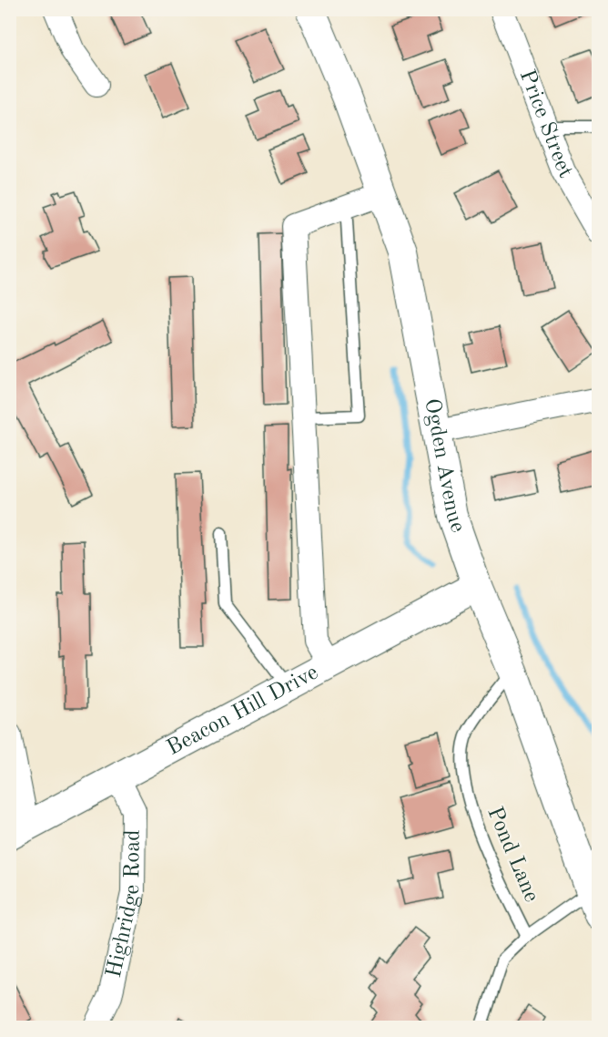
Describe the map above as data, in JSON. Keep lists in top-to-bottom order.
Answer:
{
  "streets": {
    "street": [
      "Price Street",
      "Ogden Avenue",
      "Beacon Hill Drive",
      "Highridge Road"
    ],
    "lane": ["Pond Lane"]
  },
  "crossings": [
    ["Ogden Avenue", "Beacon Hill Drive"],
    ["Ogden Avenue", "Pond Lane"],
    ["Beacon Hill Drive", "Highridge Road"]
  ]
}
